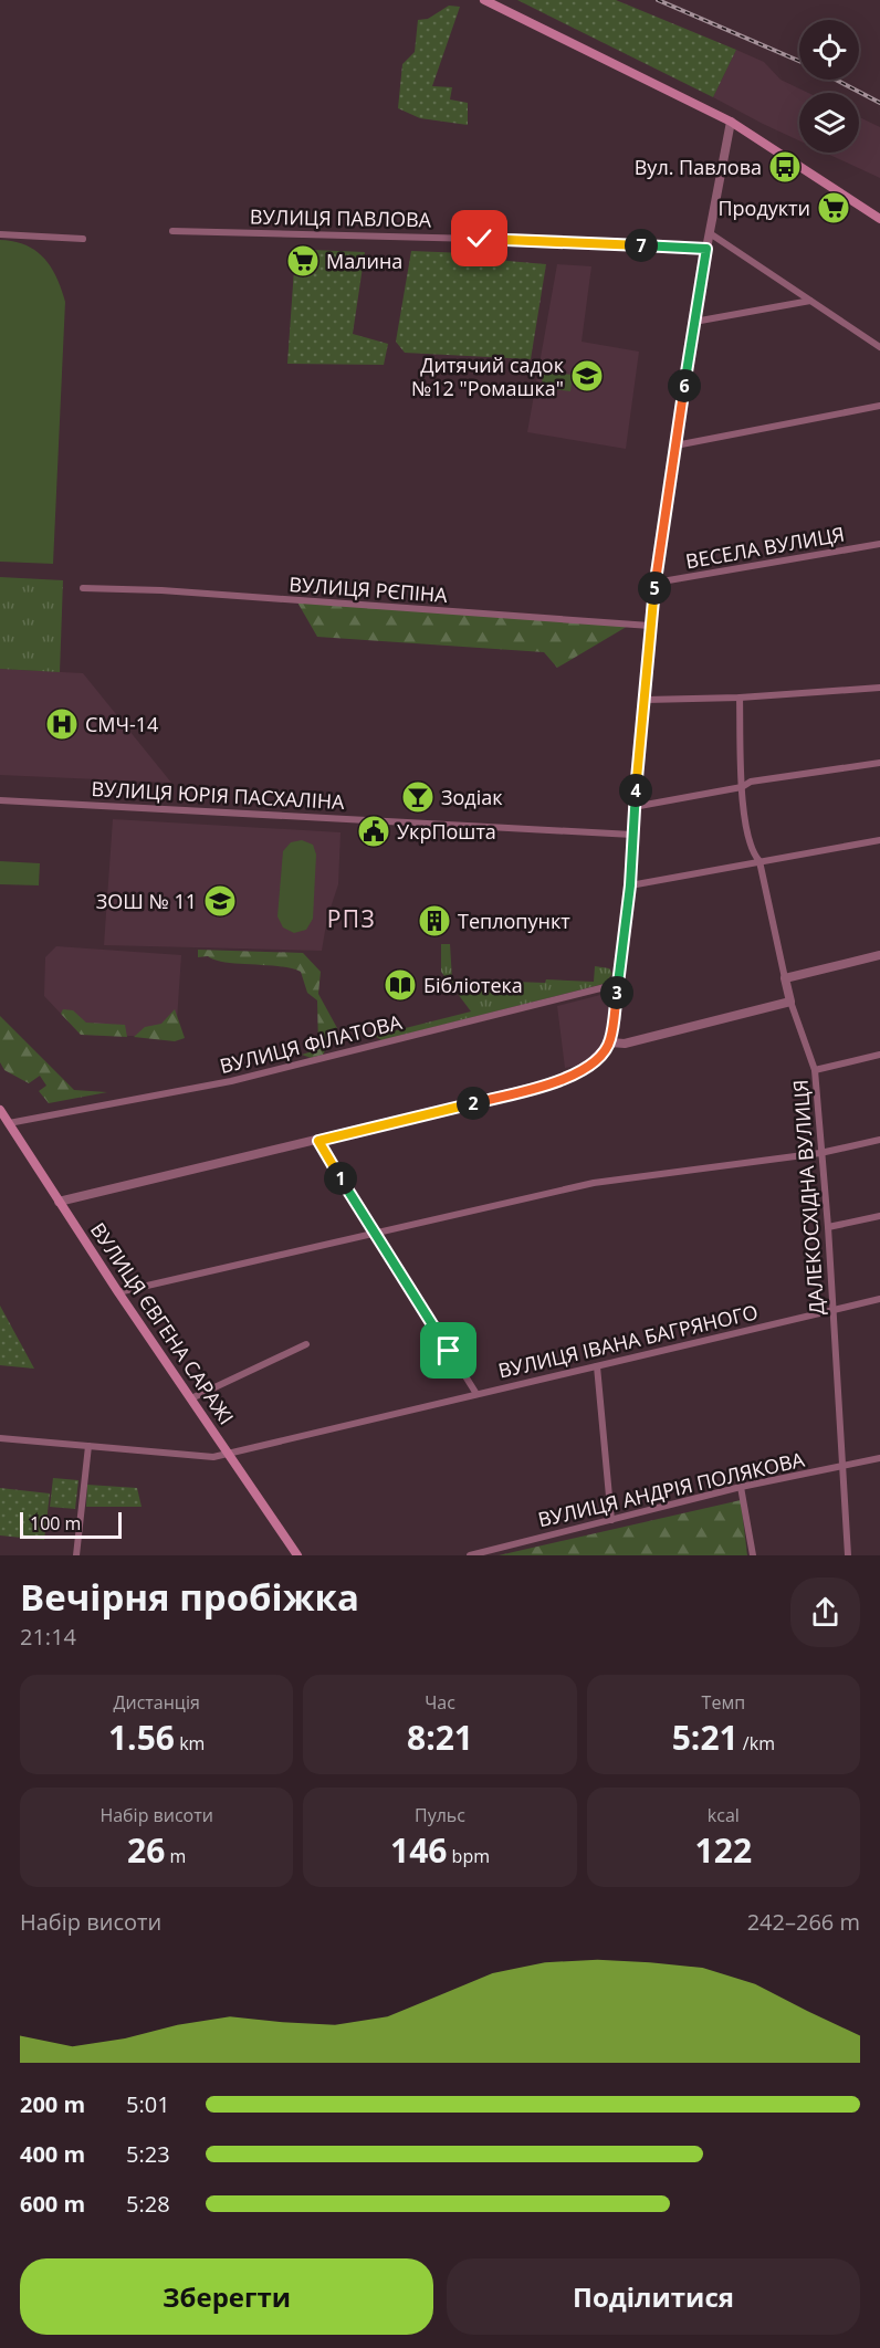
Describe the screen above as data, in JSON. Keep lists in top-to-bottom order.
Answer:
{
  "streets": {
    "main road": ["ВУЛИЦЯ ЄВГЕНА САРАЖІ"],
    "street": [
      "ВУЛИЦЯ ПАВЛОВА",
      "ВЕСЕЛА ВУЛИЦЯ",
      "ВУЛИЦЯ РЄПІНА",
      "ВУЛИЦЯ ЮРІЯ ПАСХАЛІНА",
      "ВУЛИЦЯ ФІЛАТОВА",
      "ДАЛЕКОСХІДНА ВУЛИЦЯ",
      "ВУЛИЦЯ ІВАНА БАГРЯНОГО",
      "ВУЛИЦЯ АНДРІЯ ПОЛЯКОВА"
    ]
  },
  "crossings": [
    ["ВУЛИЦЯ ФІЛАТОВА", "ВУЛИЦЯ ЄВГЕНА САРАЖІ"],
    ["ДАЛЕКОСХІДНА ВУЛИЦЯ", "ВУЛИЦЯ ІВАНА БАГРЯНОГО"],
    ["ДАЛЕКОСХІДНА ВУЛИЦЯ", "ВУЛИЦЯ АНДРІЯ ПОЛЯКОВА"],
    ["ВУЛИЦЯ ЄВГЕНА САРАЖІ", "ВУЛИЦЯ ІВАНА БАГРЯНОГО"]
  ],
  "districts": ["РПЗ"],
  "places": {
    "bus stop": ["Вул. Павлова"],
    "supermarket": ["Продукти", "Малина"],
    "school or university": ["Дитячий садок №12 \"Ромашка\"", "ЗОШ № 11"],
    "hospital": ["СМЧ-14"],
    "bar": ["Зодіак"],
    "public building": ["УкрПошта"],
    "building": ["Теплопункт"],
    "library": ["Бібліотека"]
  },
  "scale_bar": "100 m",
  "page": {
    "pins": [
      "7",
      "6",
      "5",
      "4",
      "3",
      "2",
      "1"
    ],
    "scale": "100 m",
    "heading": ["Вечірня пробіжка", "21:14"],
    "stats": [
      ["Дистанція", "1.56 km"],
      ["Час", "8:21"],
      ["Темп", "5:21 /km"],
      ["Набір висоти", "26 m"],
      ["Пульс", "146 bpm"],
      ["kcal", "122"]
    ],
    "chart": ["Набір висоти", "242–266 m"],
    "list": [
      {
        "name": "200 m",
        "note": "5:01"
      },
      {
        "name": "400 m",
        "note": "5:23"
      },
      {
        "name": "600 m",
        "note": "5:28"
      }
    ],
    "buttons": ["Зберегти", "Поділитися"]
  }
}
